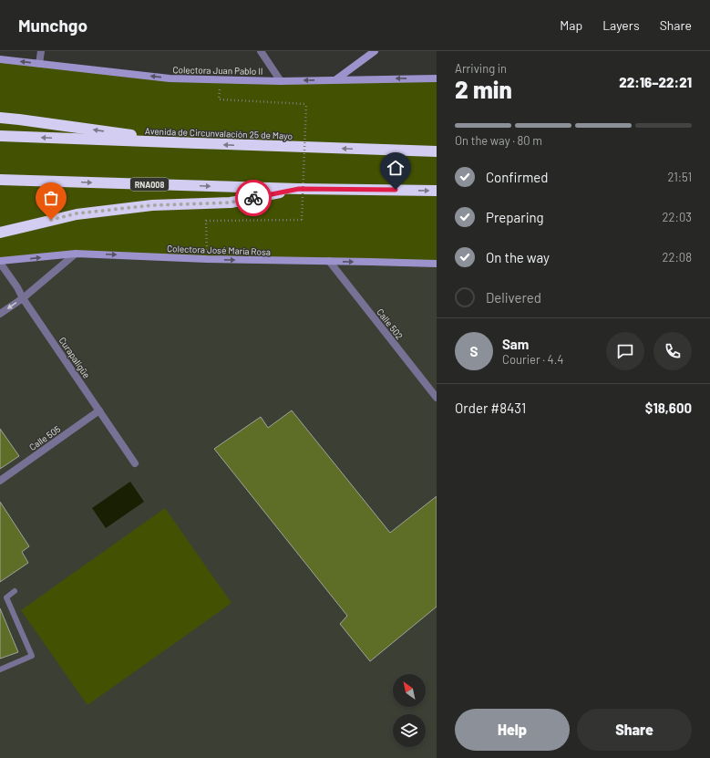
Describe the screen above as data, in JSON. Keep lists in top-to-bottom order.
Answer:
{
  "streets": {
    "highway": ["Avenida de Circunvalación 25 de Mayo", "RNA008"],
    "main road": ["Colectora Juan Pablo II", "Colectora José María Rosa"],
    "street": ["Calle 502", "Curapaligüe", "Calle 505"]
  },
  "crossings": [
    ["Colectora José María Rosa", "Calle 502"],
    ["Colectora José María Rosa", "Curapaligüe"],
    ["Curapaligüe", "Calle 505"]
  ],
  "one_way": ["Colectora Juan Pablo II", "Colectora José María Rosa"],
  "north": "top left",
  "page": {
    "header": "Munchgo",
    "nav": ["Map", "Layers", "Share"],
    "heading": ["2 min", "Arriving in", "22:16–22:21"],
    "panel": [
      "Sam",
      "Courier · 4.4",
      "Order #8431",
      "$18,600"
    ],
    "bar": "On the way · 80 m",
    "list": [
      ["Confirmed", "21:51"],
      ["Preparing", "22:03"],
      ["On the way", "22:08"],
      "Delivered"
    ],
    "round": "S",
    "buttons": ["Help", "Share"]
  }
}
